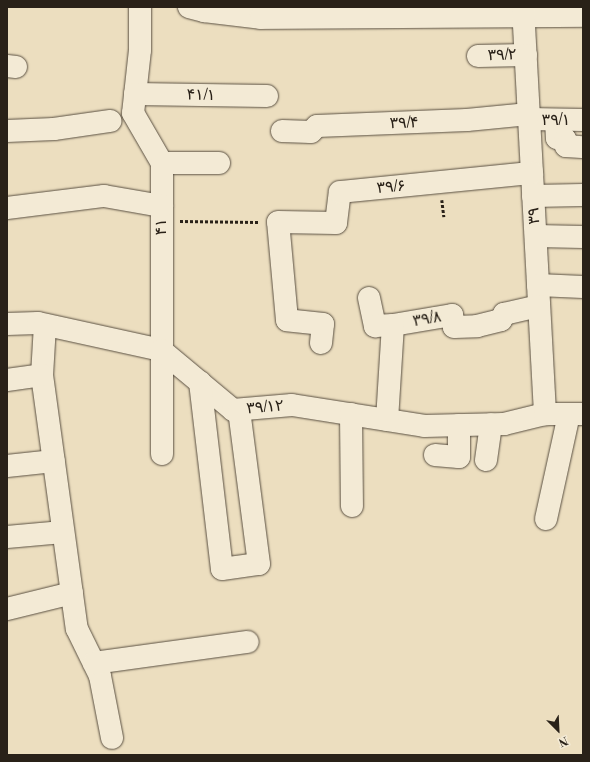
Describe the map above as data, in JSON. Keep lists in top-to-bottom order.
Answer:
{
  "streets": {
    "street": [
      "۳۹/۲",
      "۴۱/۱",
      "۳۹/۱",
      "۳۹/۴",
      "۳۹/۶",
      "۳۹",
      "۴۱",
      "۳۹/۸",
      "۳۹/۱۲"
    ]
  },
  "crossings": [
    ["۳۹/۲", "۳۹"],
    ["۳۹/۱", "۳۹/۴"],
    ["۳۹/۱", "۳۹"],
    ["۳۹/۴", "۳۹"],
    ["۳۹/۶", "۳۹"],
    ["۳۹", "۳۹/۸"],
    ["۳۹", "۳۹/۱۲"],
    ["۴۱", "۳۹/۱۲"]
  ],
  "north": "bottom right"
}
